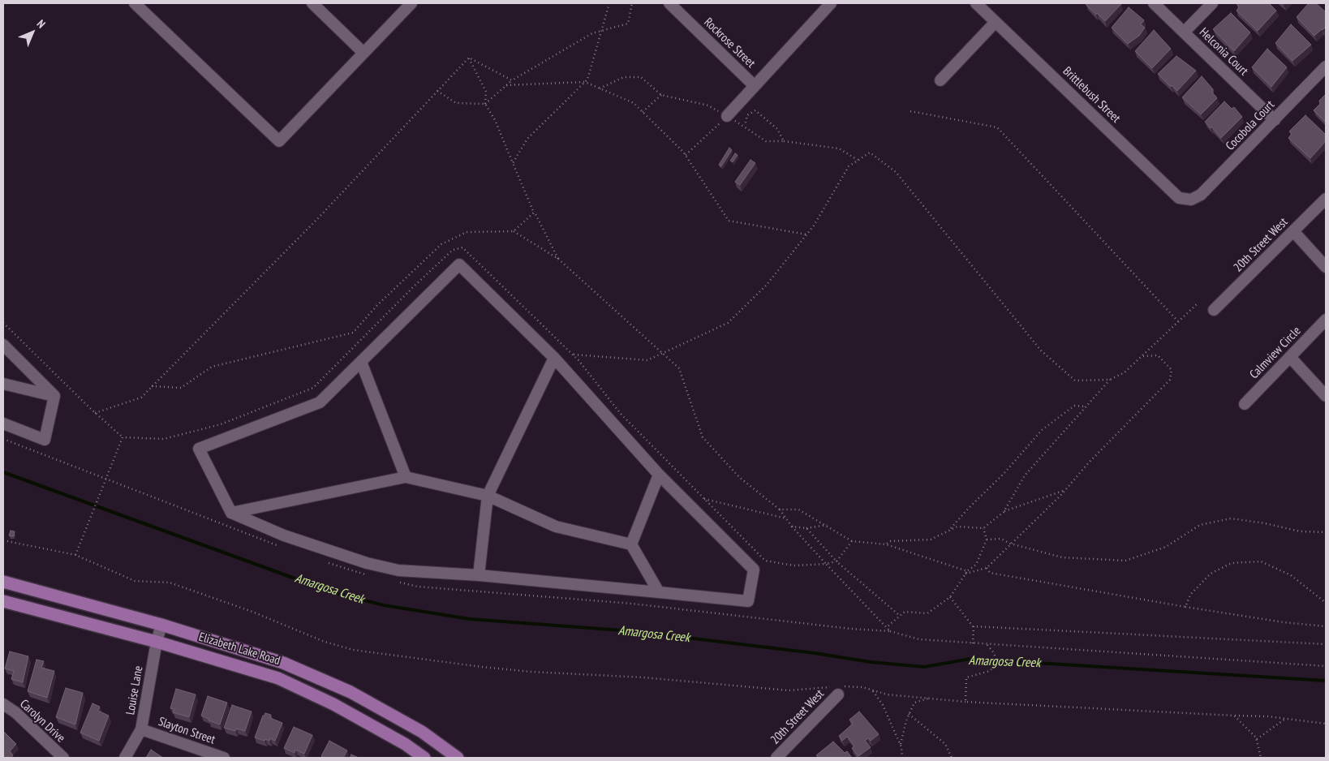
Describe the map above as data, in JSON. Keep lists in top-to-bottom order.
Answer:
{
  "streets": {
    "main road": ["Elizabeth Lake Road"],
    "street": [
      "Rockrose Street",
      "Helconia Court",
      "Brittlebush Street",
      "Cocobola Court",
      "20th Street West",
      "Calmview Circle",
      "Louise Lane",
      "Carolyn Drive",
      "Slayton Street"
    ]
  },
  "crossings": [
    ["Helconia Court", "Cocobola Court"],
    ["Brittlebush Street", "Cocobola Court"],
    ["Elizabeth Lake Road", "Louise Lane"],
    ["Louise Lane", "Slayton Street"]
  ],
  "water": ["Amargosa Creek"],
  "north": "top right"
}
